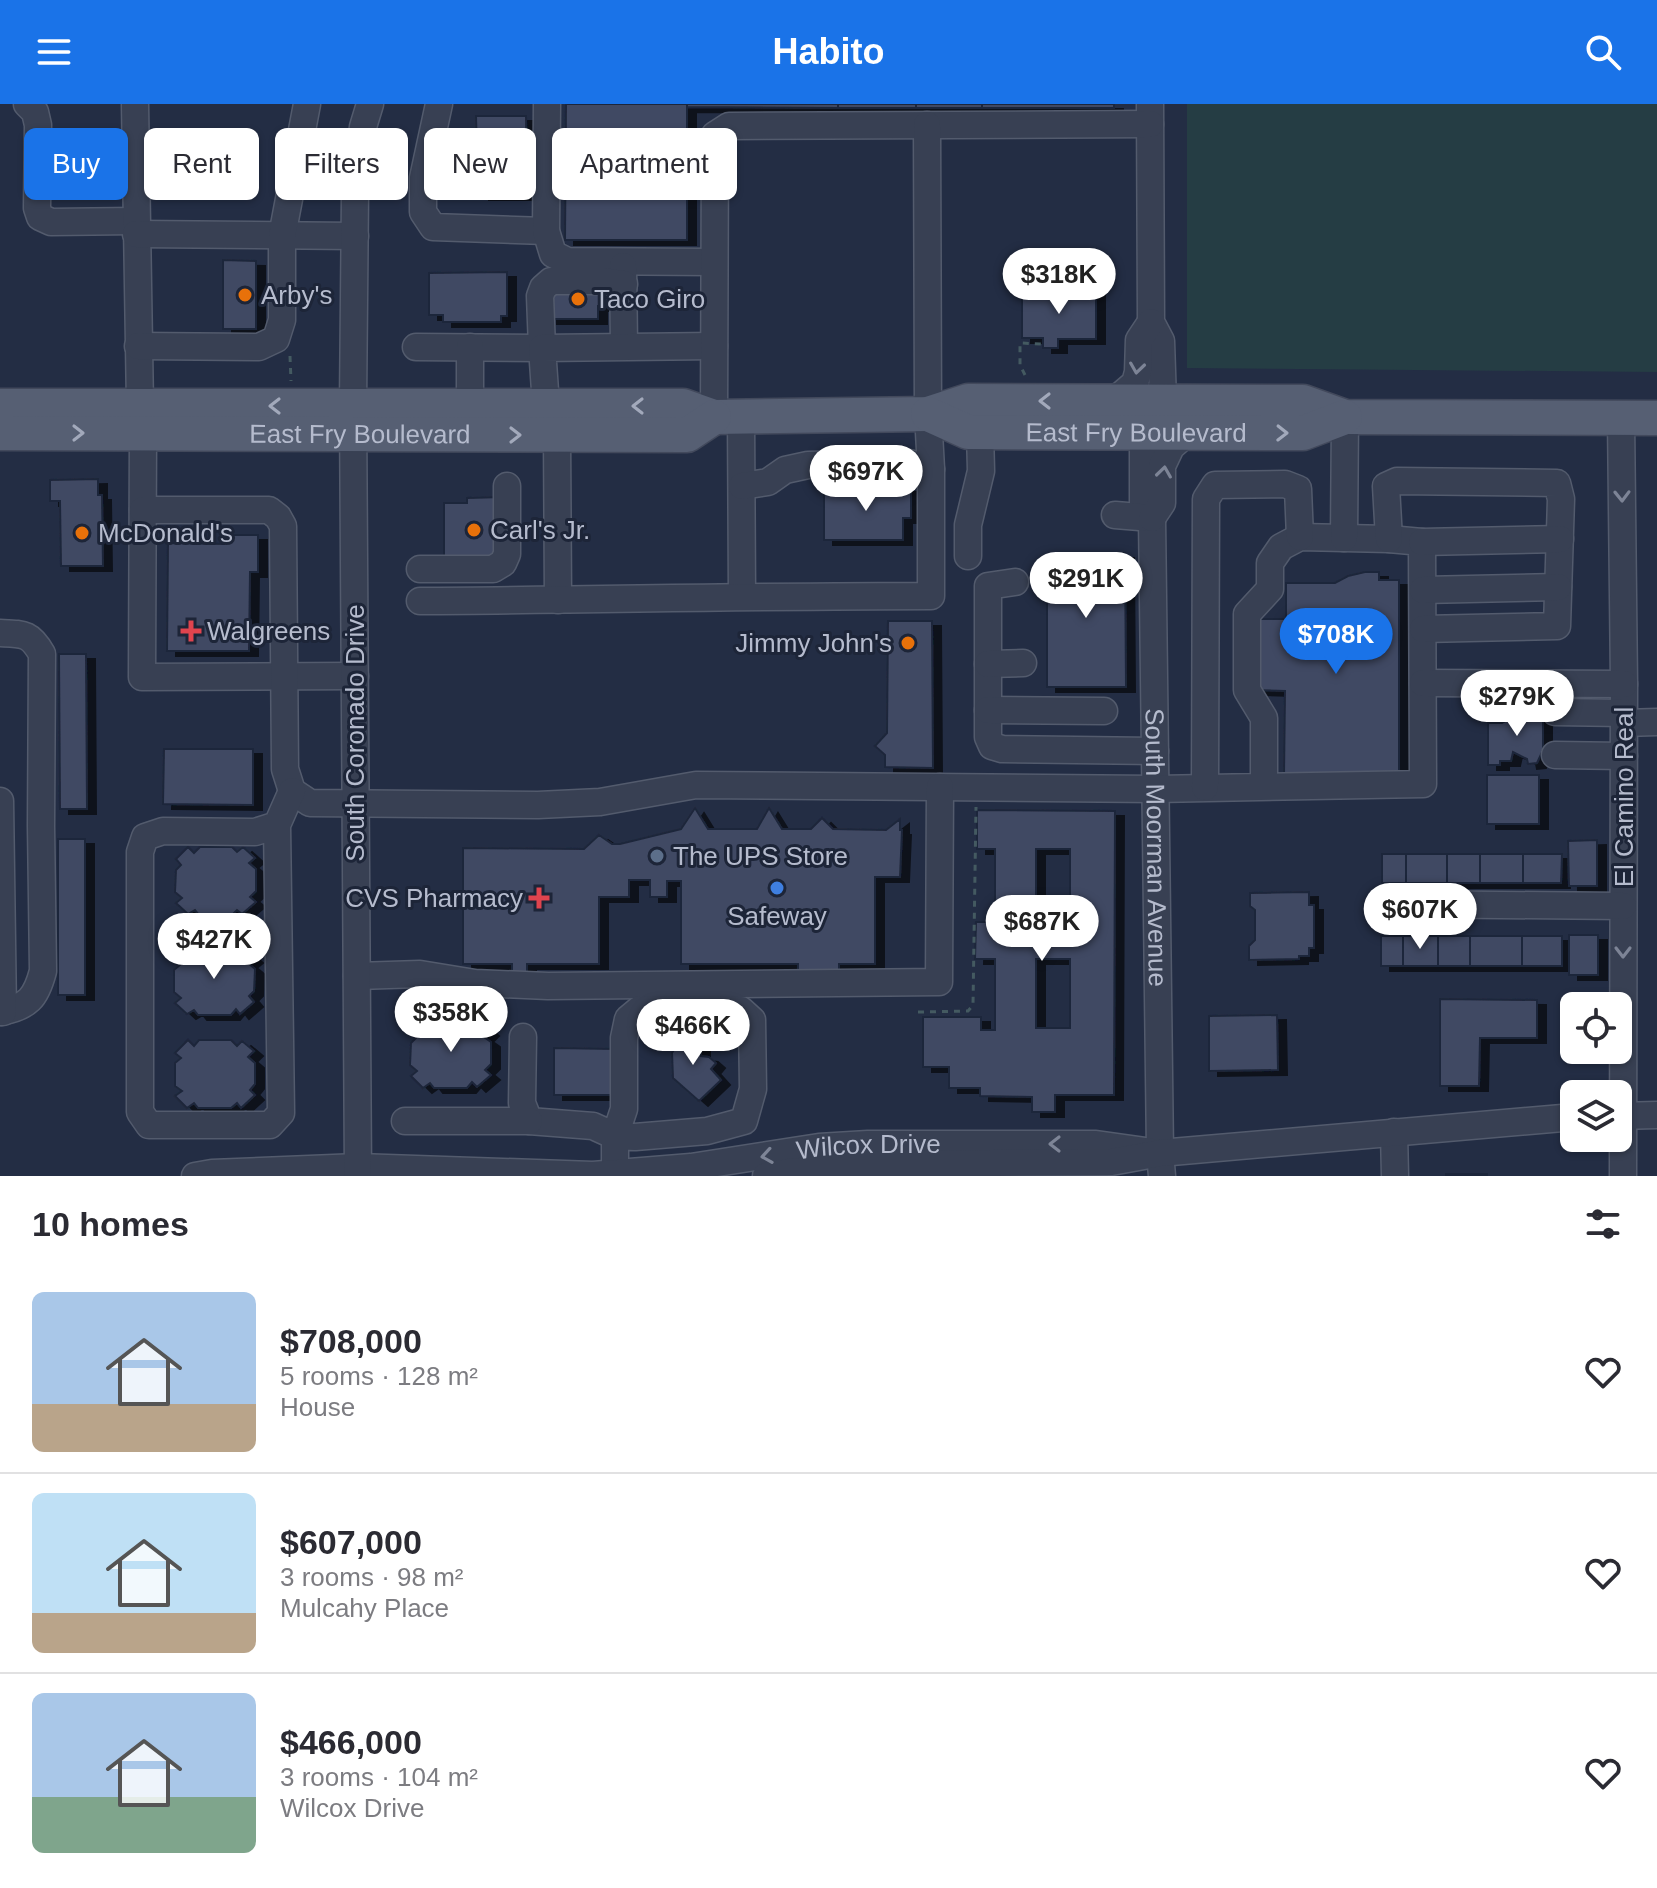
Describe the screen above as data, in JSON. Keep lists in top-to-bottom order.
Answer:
{
  "streets": {
    "main road": ["East Fry Boulevard"],
    "street": [
      "South Coronado Drive",
      "El Camino Real",
      "South Moorman Avenue",
      "Wilcox Drive"
    ]
  },
  "crossings": [
    ["East Fry Boulevard", "South Coronado Drive"],
    ["East Fry Boulevard", "El Camino Real"],
    ["East Fry Boulevard", "South Moorman Avenue"],
    ["South Coronado Drive", "Wilcox Drive"],
    ["South Moorman Avenue", "Wilcox Drive"]
  ],
  "places": {
    "other": [
      "Arby's",
      "Taco Giro",
      "Carl's Jr.",
      "McDonald's",
      "Jimmy John's",
      "The UPS Store",
      "Safeway"
    ],
    "health": ["Walgreens", "CVS Pharmacy"]
  },
  "page": {
    "header": "Habito",
    "chip": [
      "Buy",
      "Rent",
      "Filters",
      "New",
      "Apartment"
    ],
    "price": [
      "$318K",
      "$697K",
      "$291K",
      "$708K",
      "$279K",
      "$607K",
      "$687K",
      "$427K",
      "$358K",
      "$466K"
    ],
    "heading": "10 homes",
    "list": [
      {
        "name": "$708,000",
        "note": "5 rooms · 128 m² · House"
      },
      {
        "name": "$607,000",
        "note": "3 rooms · 98 m² · Mulcahy Place"
      },
      {
        "name": "$466,000",
        "note": "3 rooms · 104 m² · Wilcox Drive"
      }
    ]
  }
}
